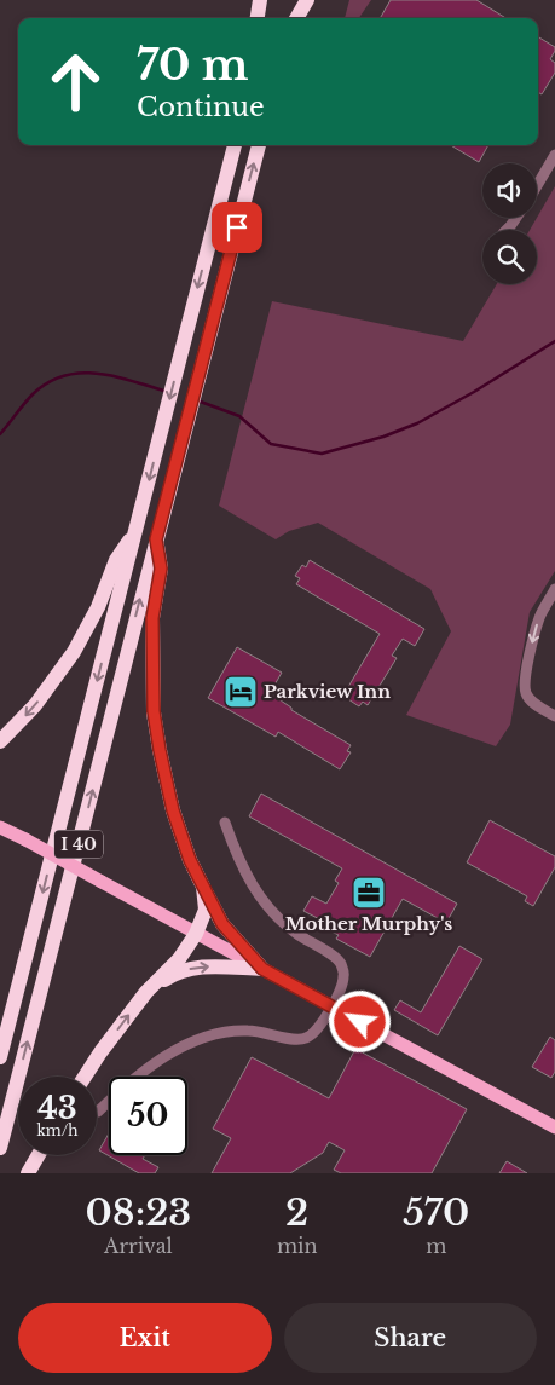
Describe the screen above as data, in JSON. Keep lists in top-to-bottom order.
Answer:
{
  "streets": {
    "highway": ["I 40"]
  },
  "places": {
    "hotel": ["Parkview Inn"],
    "office": ["Mother Murphy's"]
  },
  "page": {
    "turn": ["70 m", "Continue"],
    "speed": "43 km/h",
    "limit": "50",
    "eta": [
      "08:23",
      "Arrival",
      "2",
      "min",
      "570",
      "m"
    ],
    "buttons": ["Exit", "Share"]
  }
}
